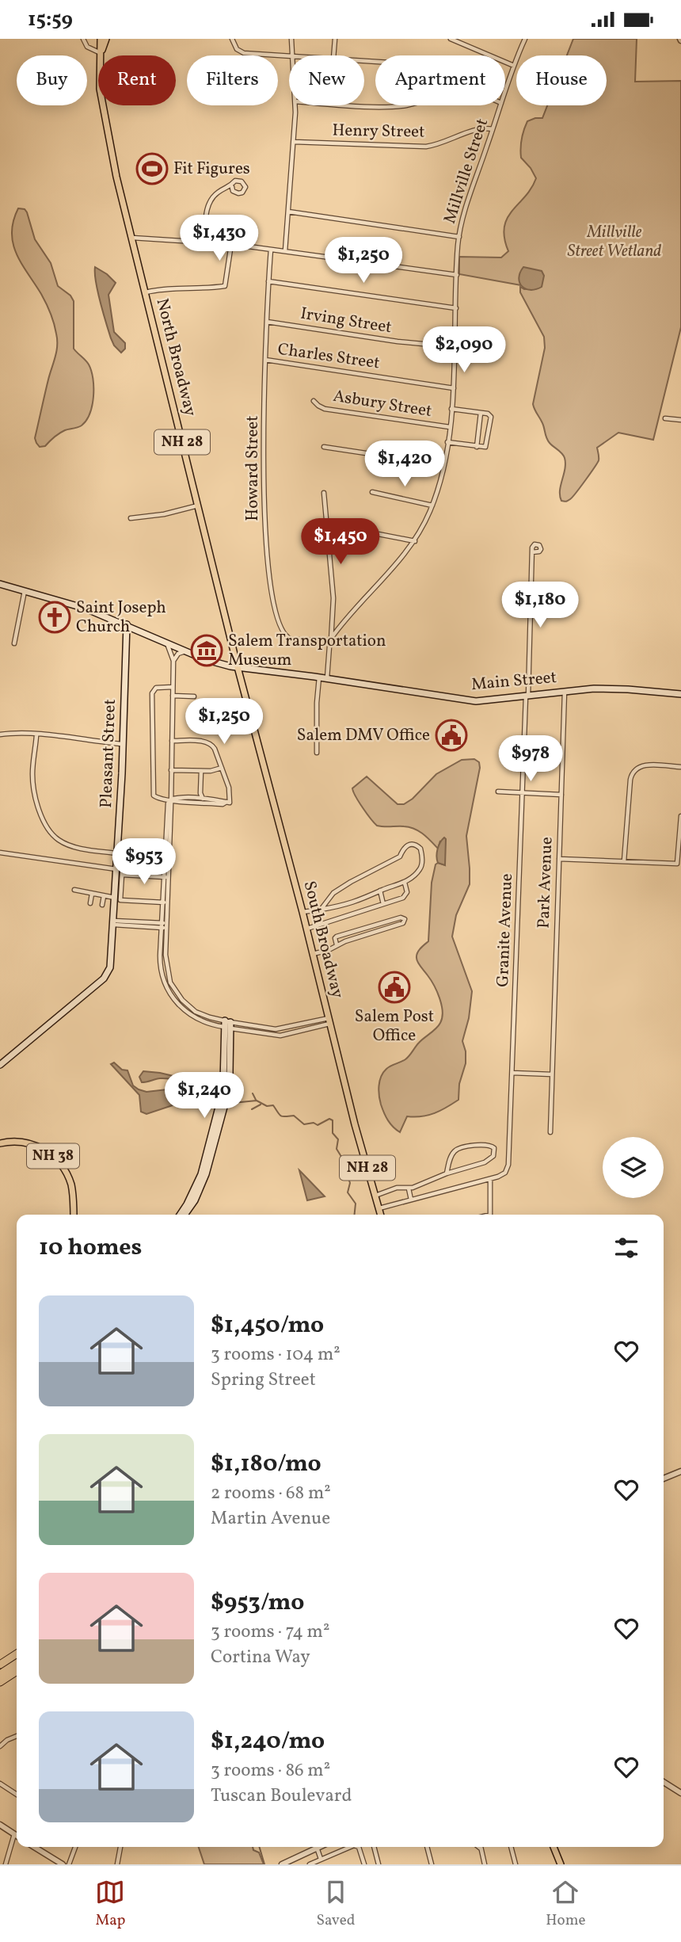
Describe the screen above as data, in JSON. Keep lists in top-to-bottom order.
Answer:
{
  "streets": {
    "main road": [
      "North Broadway",
      "NH 28",
      "Main Street",
      "Pleasant Street",
      "South Broadway",
      "NH 38"
    ],
    "street": [
      "Henry Street",
      "Millville Street",
      "Irving Street",
      "Charles Street",
      "Asbury Street",
      "Howard Street",
      "Park Avenue",
      "Granite Avenue"
    ]
  },
  "crossings": [
    ["Henry Street", "Millville Street"],
    ["Millville Street", "Irving Street"],
    ["Millville Street", "Charles Street"],
    ["Millville Street", "Asbury Street"],
    ["Millville Street", "Howard Street"],
    ["Irving Street", "Howard Street"],
    ["Charles Street", "Howard Street"],
    ["North Broadway", "Main Street"],
    ["North Broadway", "South Broadway"],
    ["Main Street", "Pleasant Street"],
    ["Main Street", "Park Avenue"],
    ["Main Street", "Granite Avenue"],
    ["Main Street", "South Broadway"]
  ],
  "parks": ["Millville Street Wetland"],
  "places": {
    "sports": ["Fit Figures"],
    "church": ["Saint Joseph Church"],
    "museum": ["Salem Transportation Museum"],
    "public building": ["Salem DMV Office", "Salem Post Office"]
  },
  "page": {
    "status": "15:59",
    "chip": [
      "Buy",
      "Rent",
      "Filters",
      "New",
      "Apartment",
      "House"
    ],
    "price": [
      "$1,430",
      "$1,250",
      "$2,090",
      "$1,420",
      "$1,450",
      "$1,180",
      "$1,250",
      "$978",
      "$953",
      "$1,240"
    ],
    "heading": "10 homes",
    "list": [
      {
        "name": "$1,450/mo",
        "note": "3 rooms · 104 m² · Spring Street"
      },
      {
        "name": "$1,180/mo",
        "note": "2 rooms · 68 m² · Martin Avenue"
      },
      {
        "name": "$953/mo",
        "note": "3 rooms · 74 m² · Cortina Way"
      },
      {
        "name": "$1,240/mo",
        "note": "3 rooms · 86 m² · Tuscan Boulevard"
      }
    ],
    "tabs": ["Map", "Saved", "Home"]
  }
}
